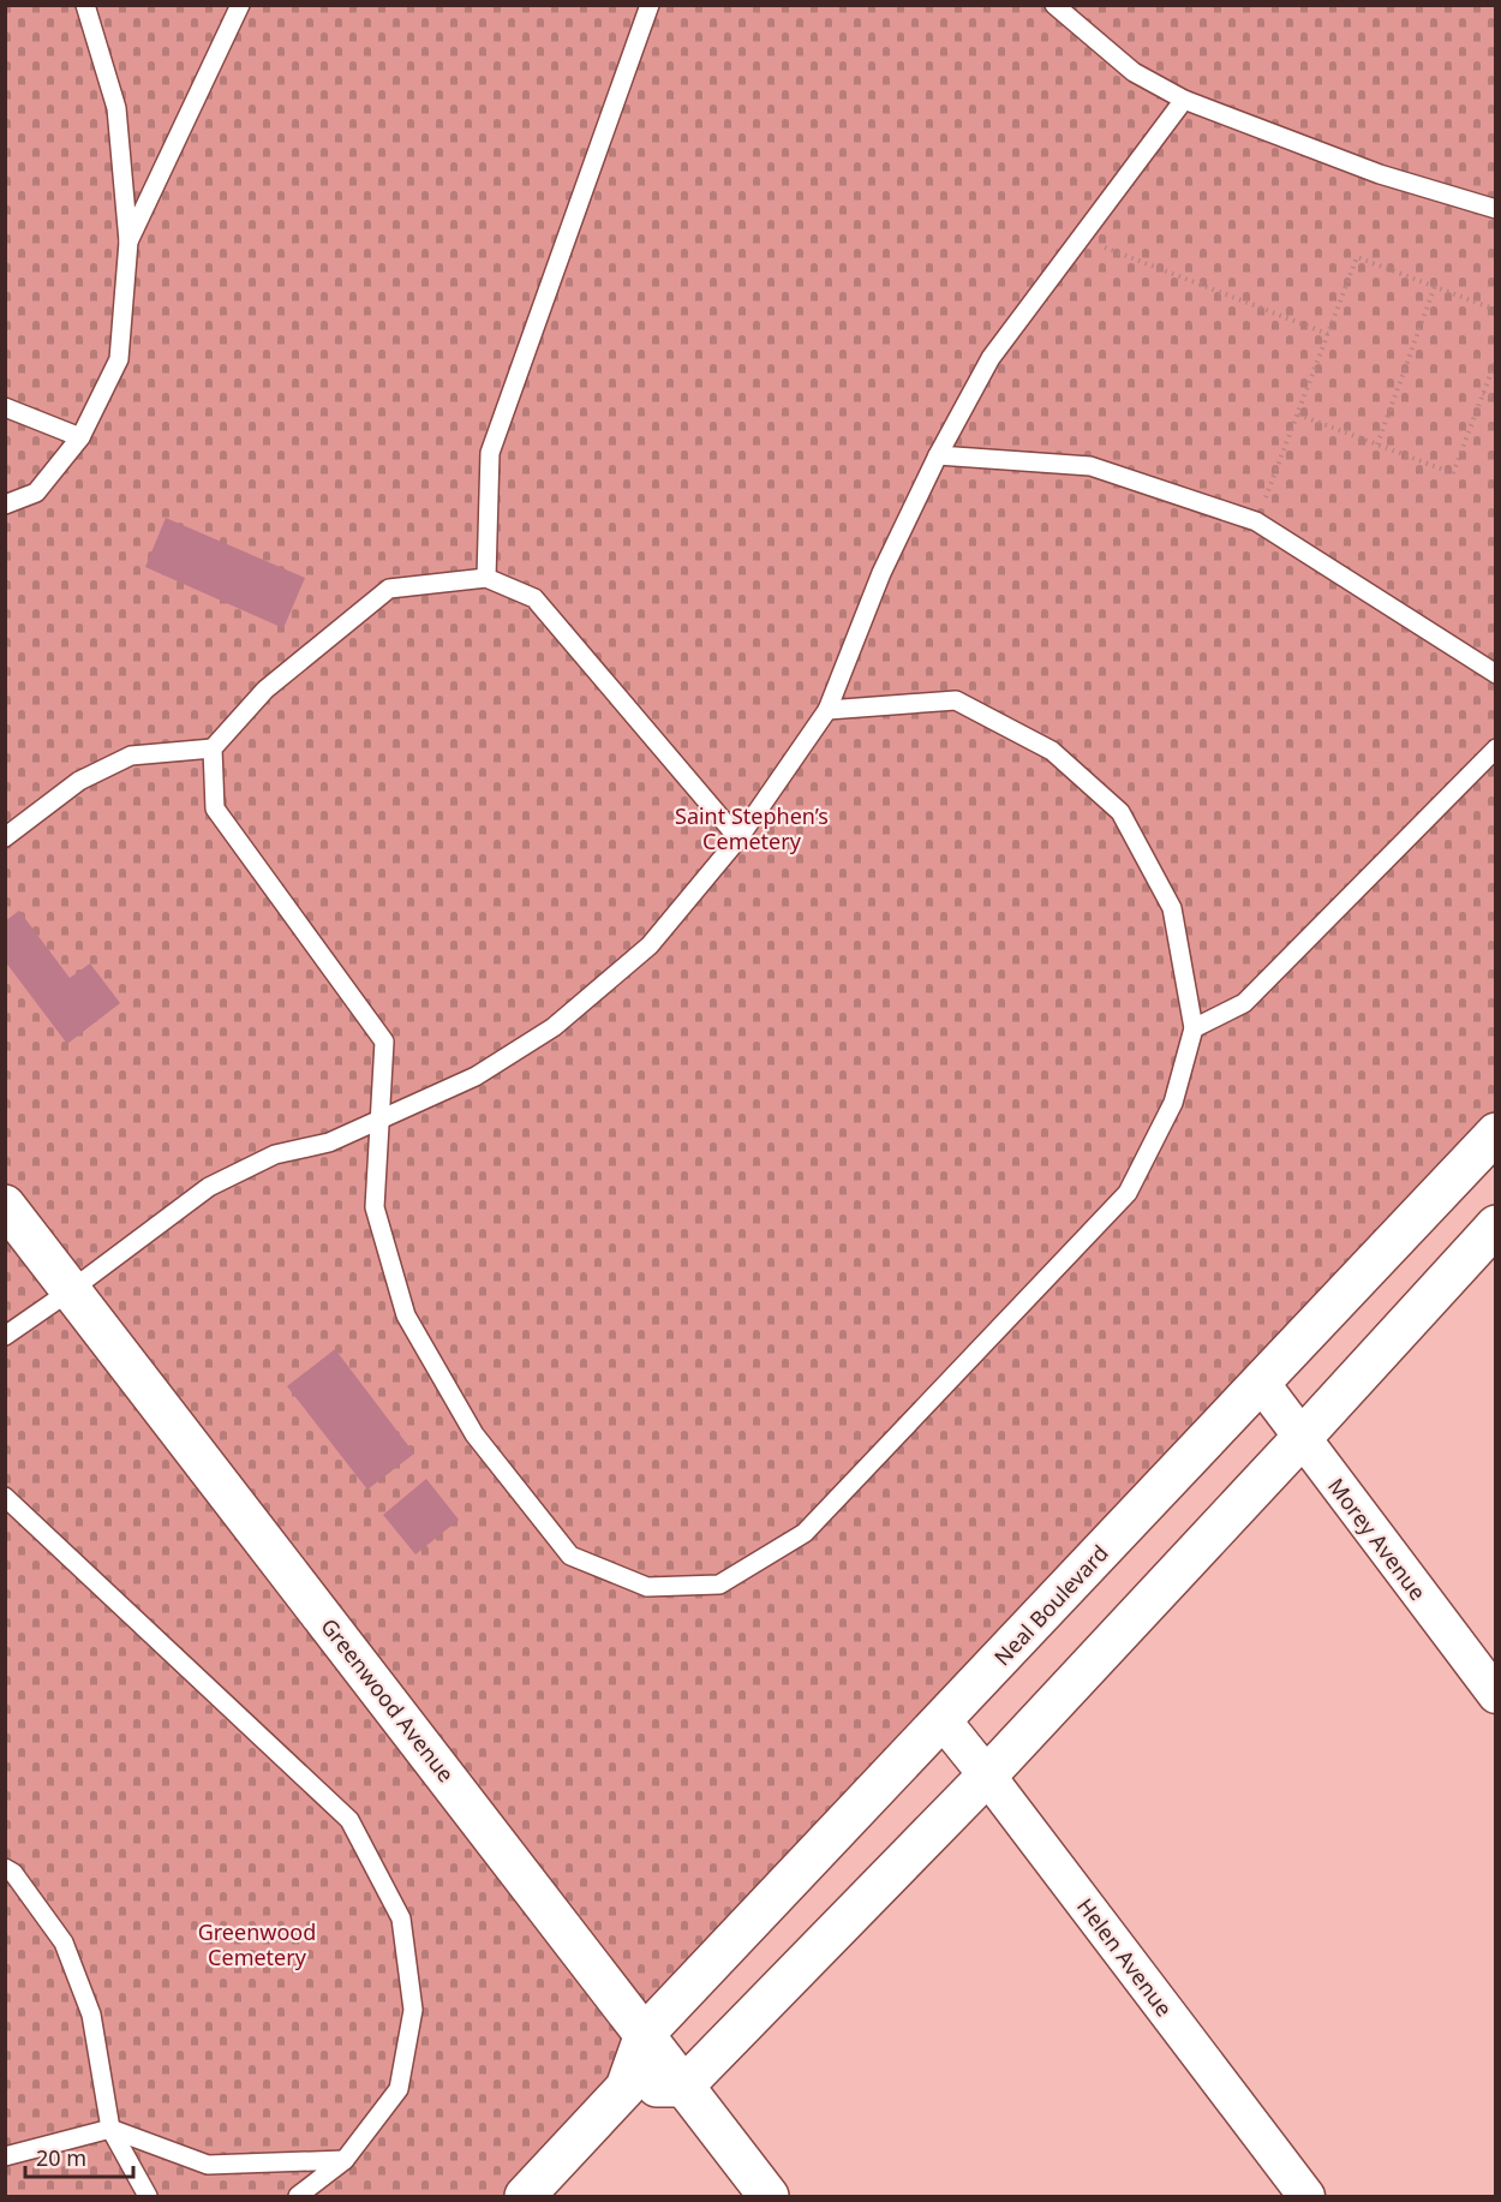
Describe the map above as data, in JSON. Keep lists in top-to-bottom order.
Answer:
{
  "streets": {
    "street": [
      "Morey Avenue",
      "Neal Boulevard",
      "Greenwood Avenue",
      "Helen Avenue"
    ]
  },
  "crossings": [
    ["Morey Avenue", "Neal Boulevard"],
    ["Neal Boulevard", "Greenwood Avenue"],
    ["Neal Boulevard", "Helen Avenue"]
  ],
  "parks": ["Saint Stephen’s Cemetery", "Greenwood Cemetery"],
  "scale_bar": "20 m"
}
